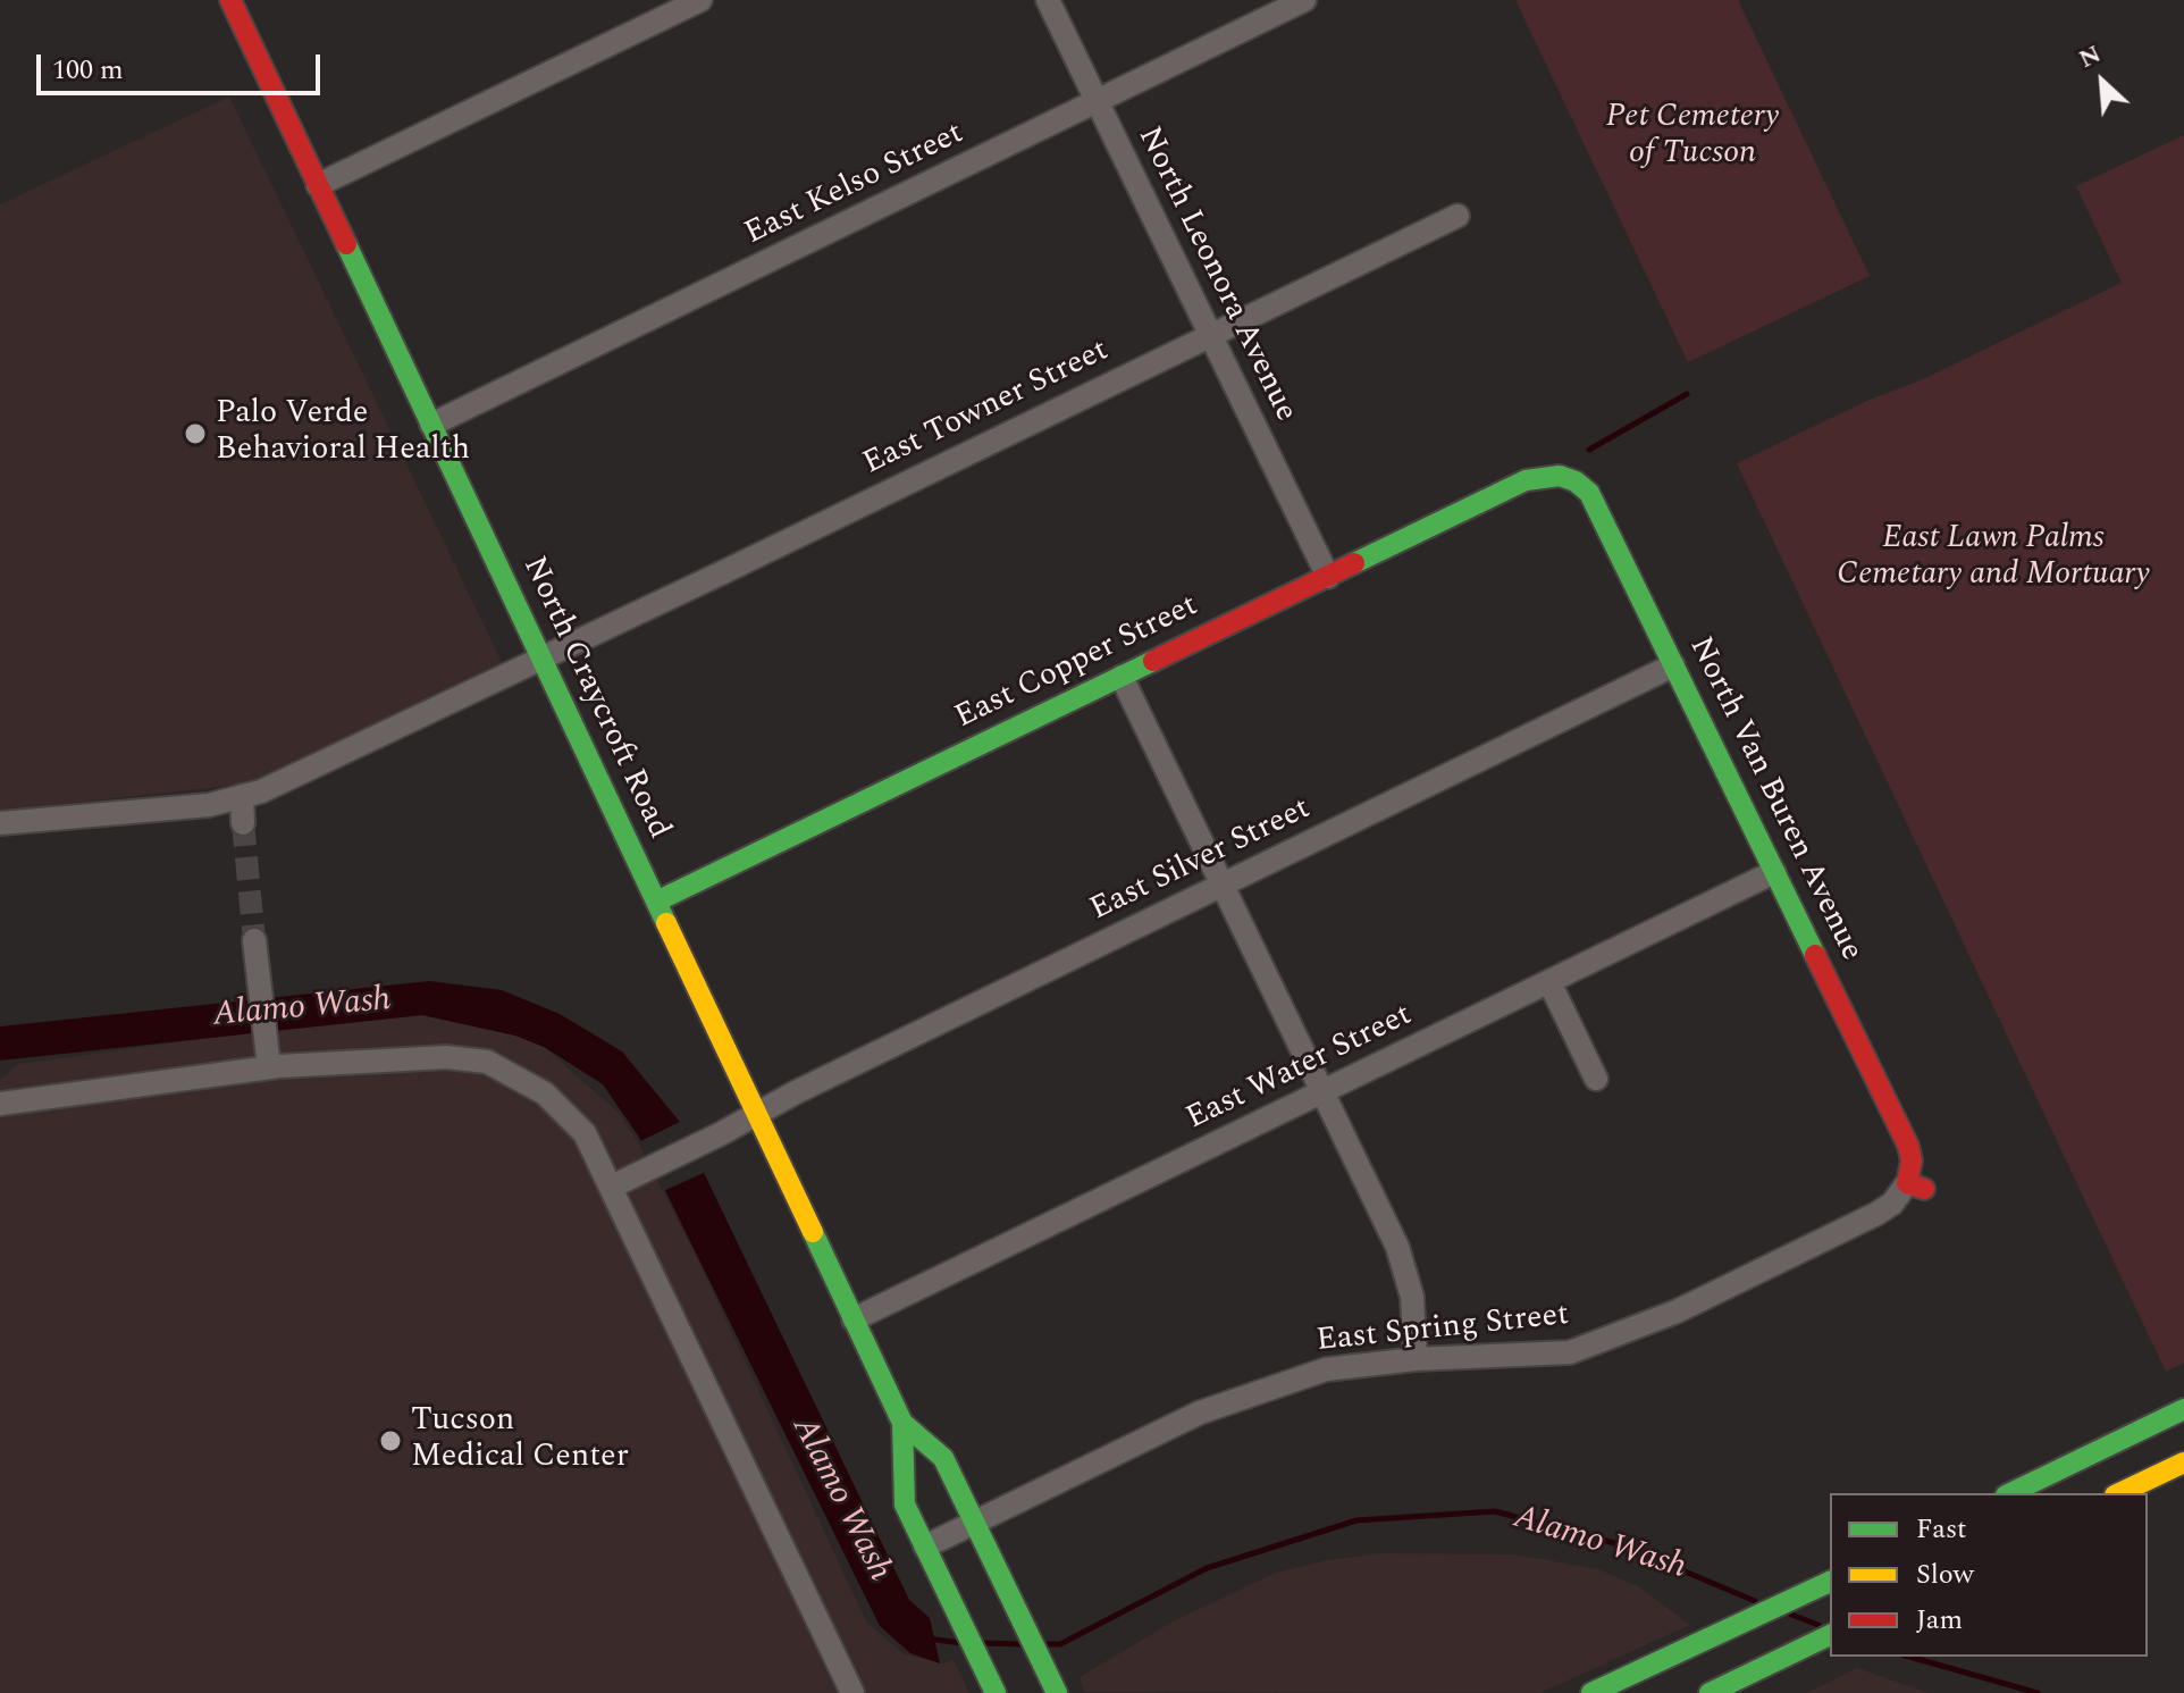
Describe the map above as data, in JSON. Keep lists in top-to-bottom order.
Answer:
{
  "streets": {
    "main road": ["East Copper Street", "North Craycroft Road", "North Van Buren Avenue"],
    "street": [
      "East Kelso Street",
      "North Leonora Avenue",
      "East Towner Street",
      "East Silver Street",
      "East Water Street",
      "East Spring Street"
    ]
  },
  "crossings": [
    ["East Kelso Street", "North Leonora Avenue"],
    ["East Kelso Street", "North Craycroft Road"],
    ["North Leonora Avenue", "East Towner Street"],
    ["North Leonora Avenue", "East Copper Street"],
    ["East Towner Street", "North Craycroft Road"],
    ["East Copper Street", "North Craycroft Road"],
    ["East Copper Street", "North Van Buren Avenue"],
    ["North Craycroft Road", "East Silver Street"],
    ["North Craycroft Road", "East Water Street"],
    ["North Craycroft Road", "East Spring Street"],
    ["North Van Buren Avenue", "East Silver Street"],
    ["North Van Buren Avenue", "East Water Street"],
    ["North Van Buren Avenue", "East Spring Street"]
  ],
  "water": ["Alamo Wash"],
  "parks": ["Pet Cemetery of Tucson", "East Lawn Palms Cemetary and Mortuary"],
  "places": ["Palo Verde Behavioral Health", "Tucson Medical Center"],
  "legend": ["Fast", "Slow", "Jam"],
  "scale_bar": "100 m",
  "north": "top left"
}
